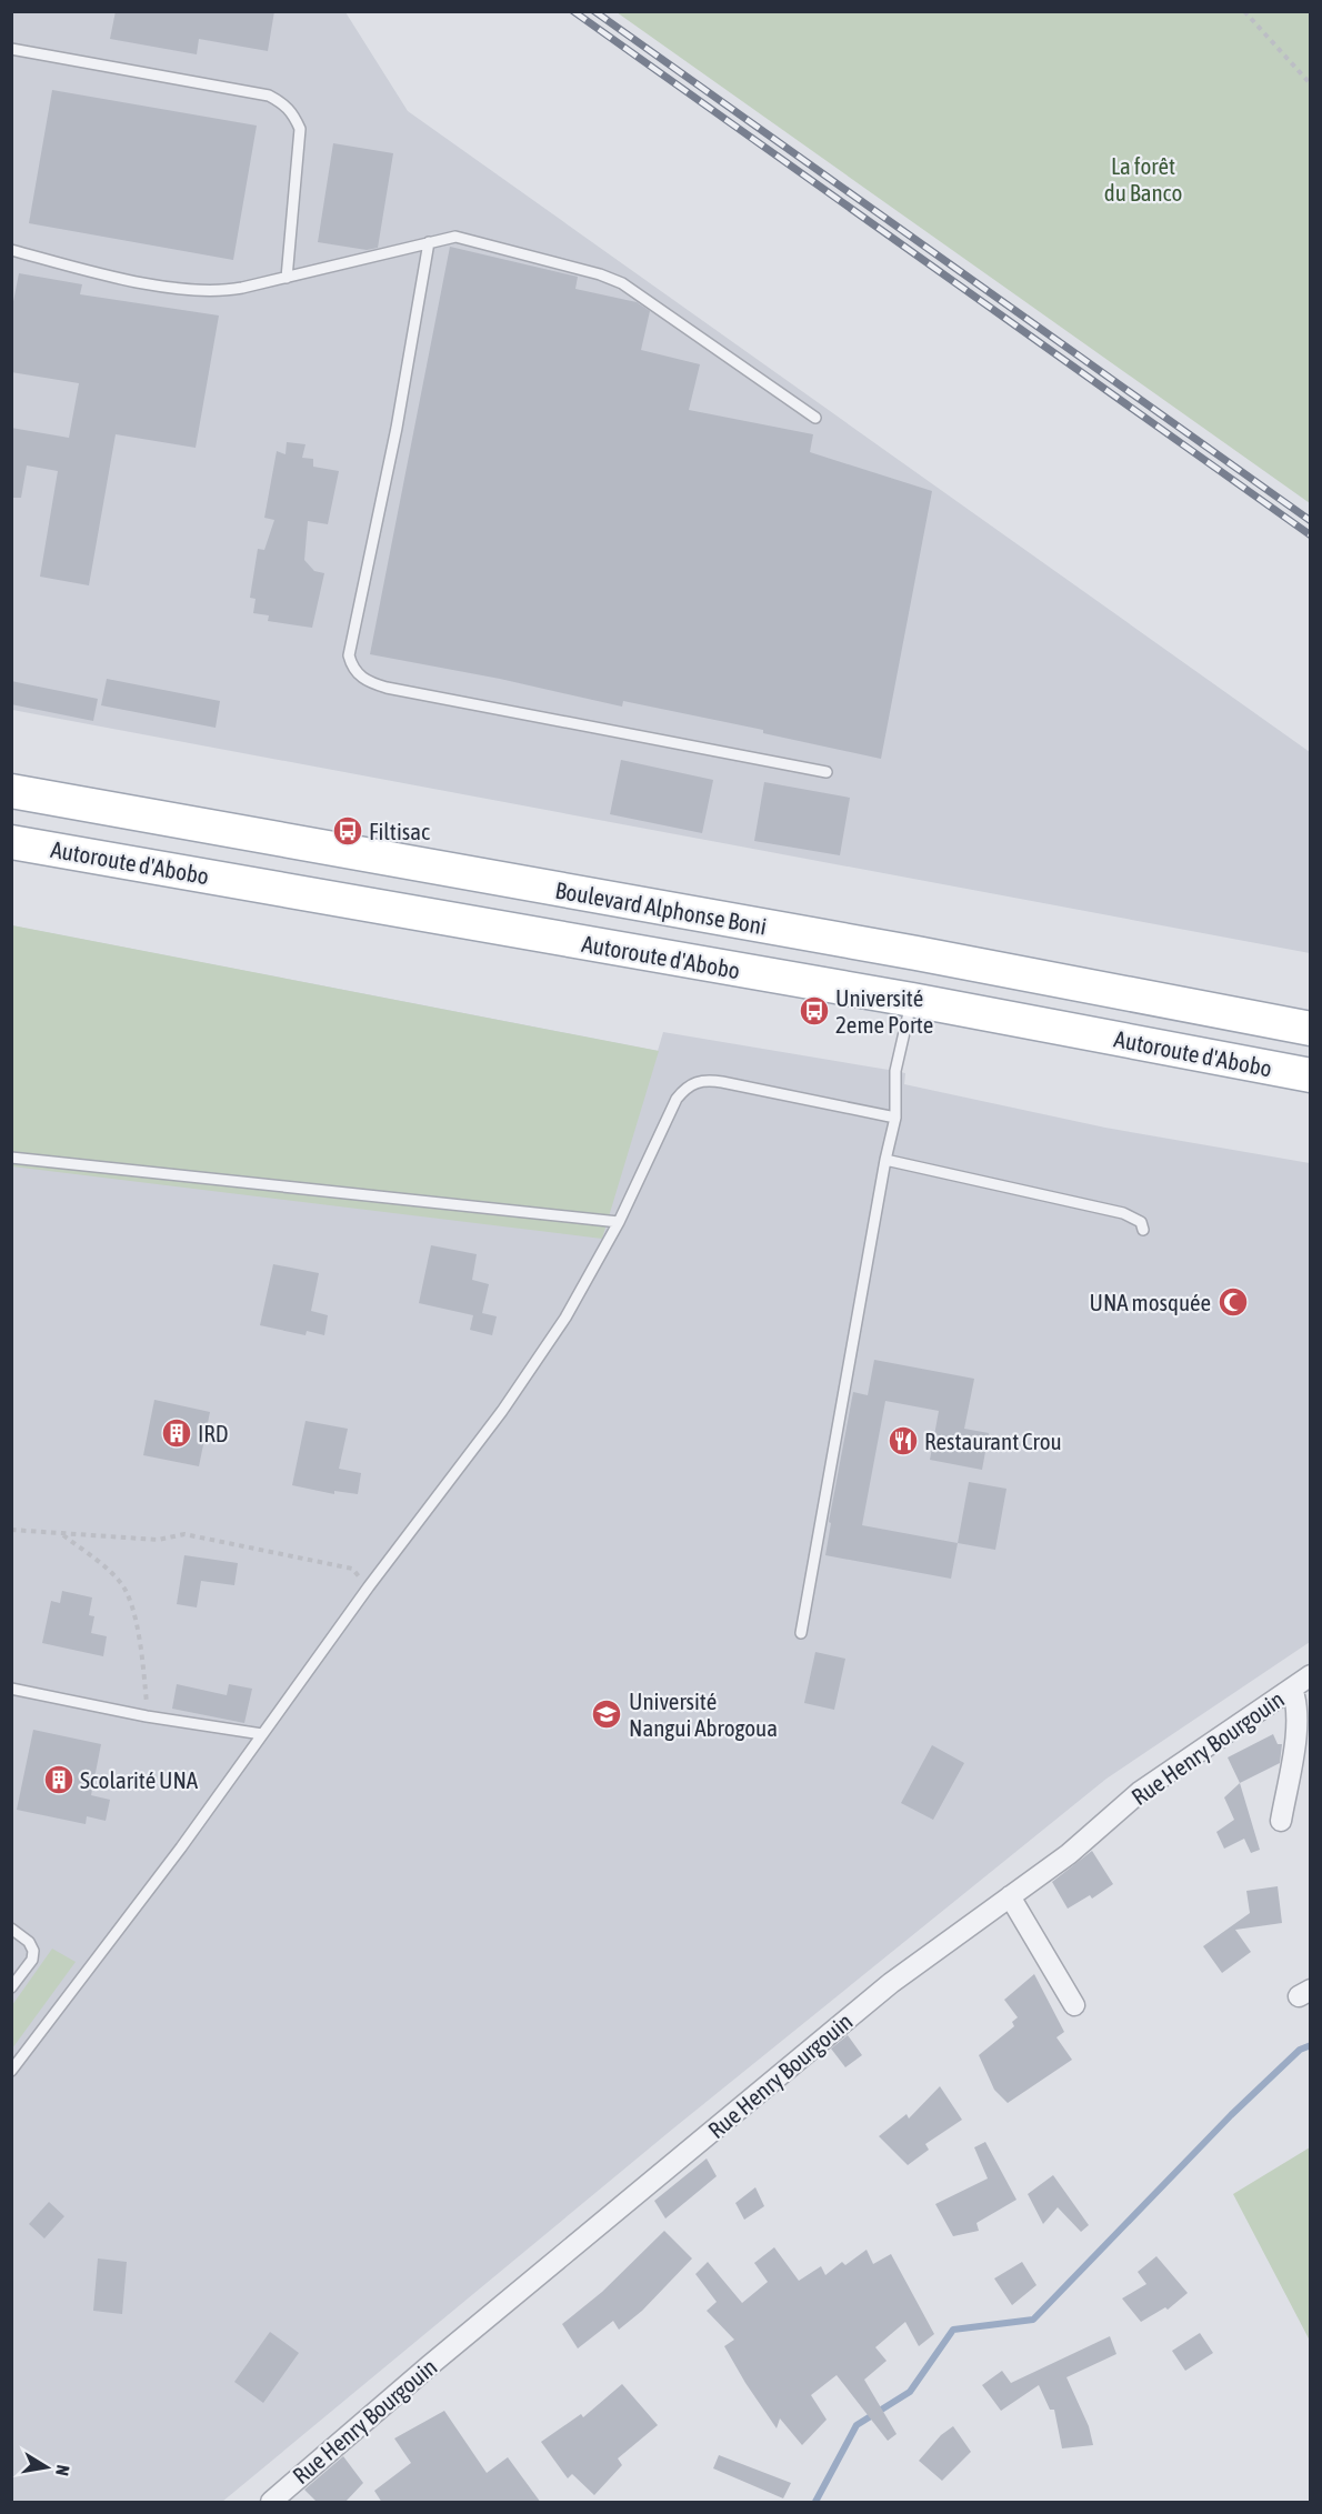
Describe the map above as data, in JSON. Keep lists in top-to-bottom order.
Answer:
{
  "streets": {
    "main road": ["Autoroute d'Abobo", "Boulevard Alphonse Boni"],
    "street": ["Rue Henry Bourgouin"]
  },
  "parks": ["La forêt du Banco"],
  "places": {
    "bus stop": ["Filtisac", "Université 2eme Porte"],
    "mosque": ["UNA mosquée"],
    "building": ["IRD", "Scolarité UNA"],
    "restaurant": ["Restaurant Crou"],
    "school or university": ["Université Nangui Abrogoua"]
  },
  "north": "right"
}
